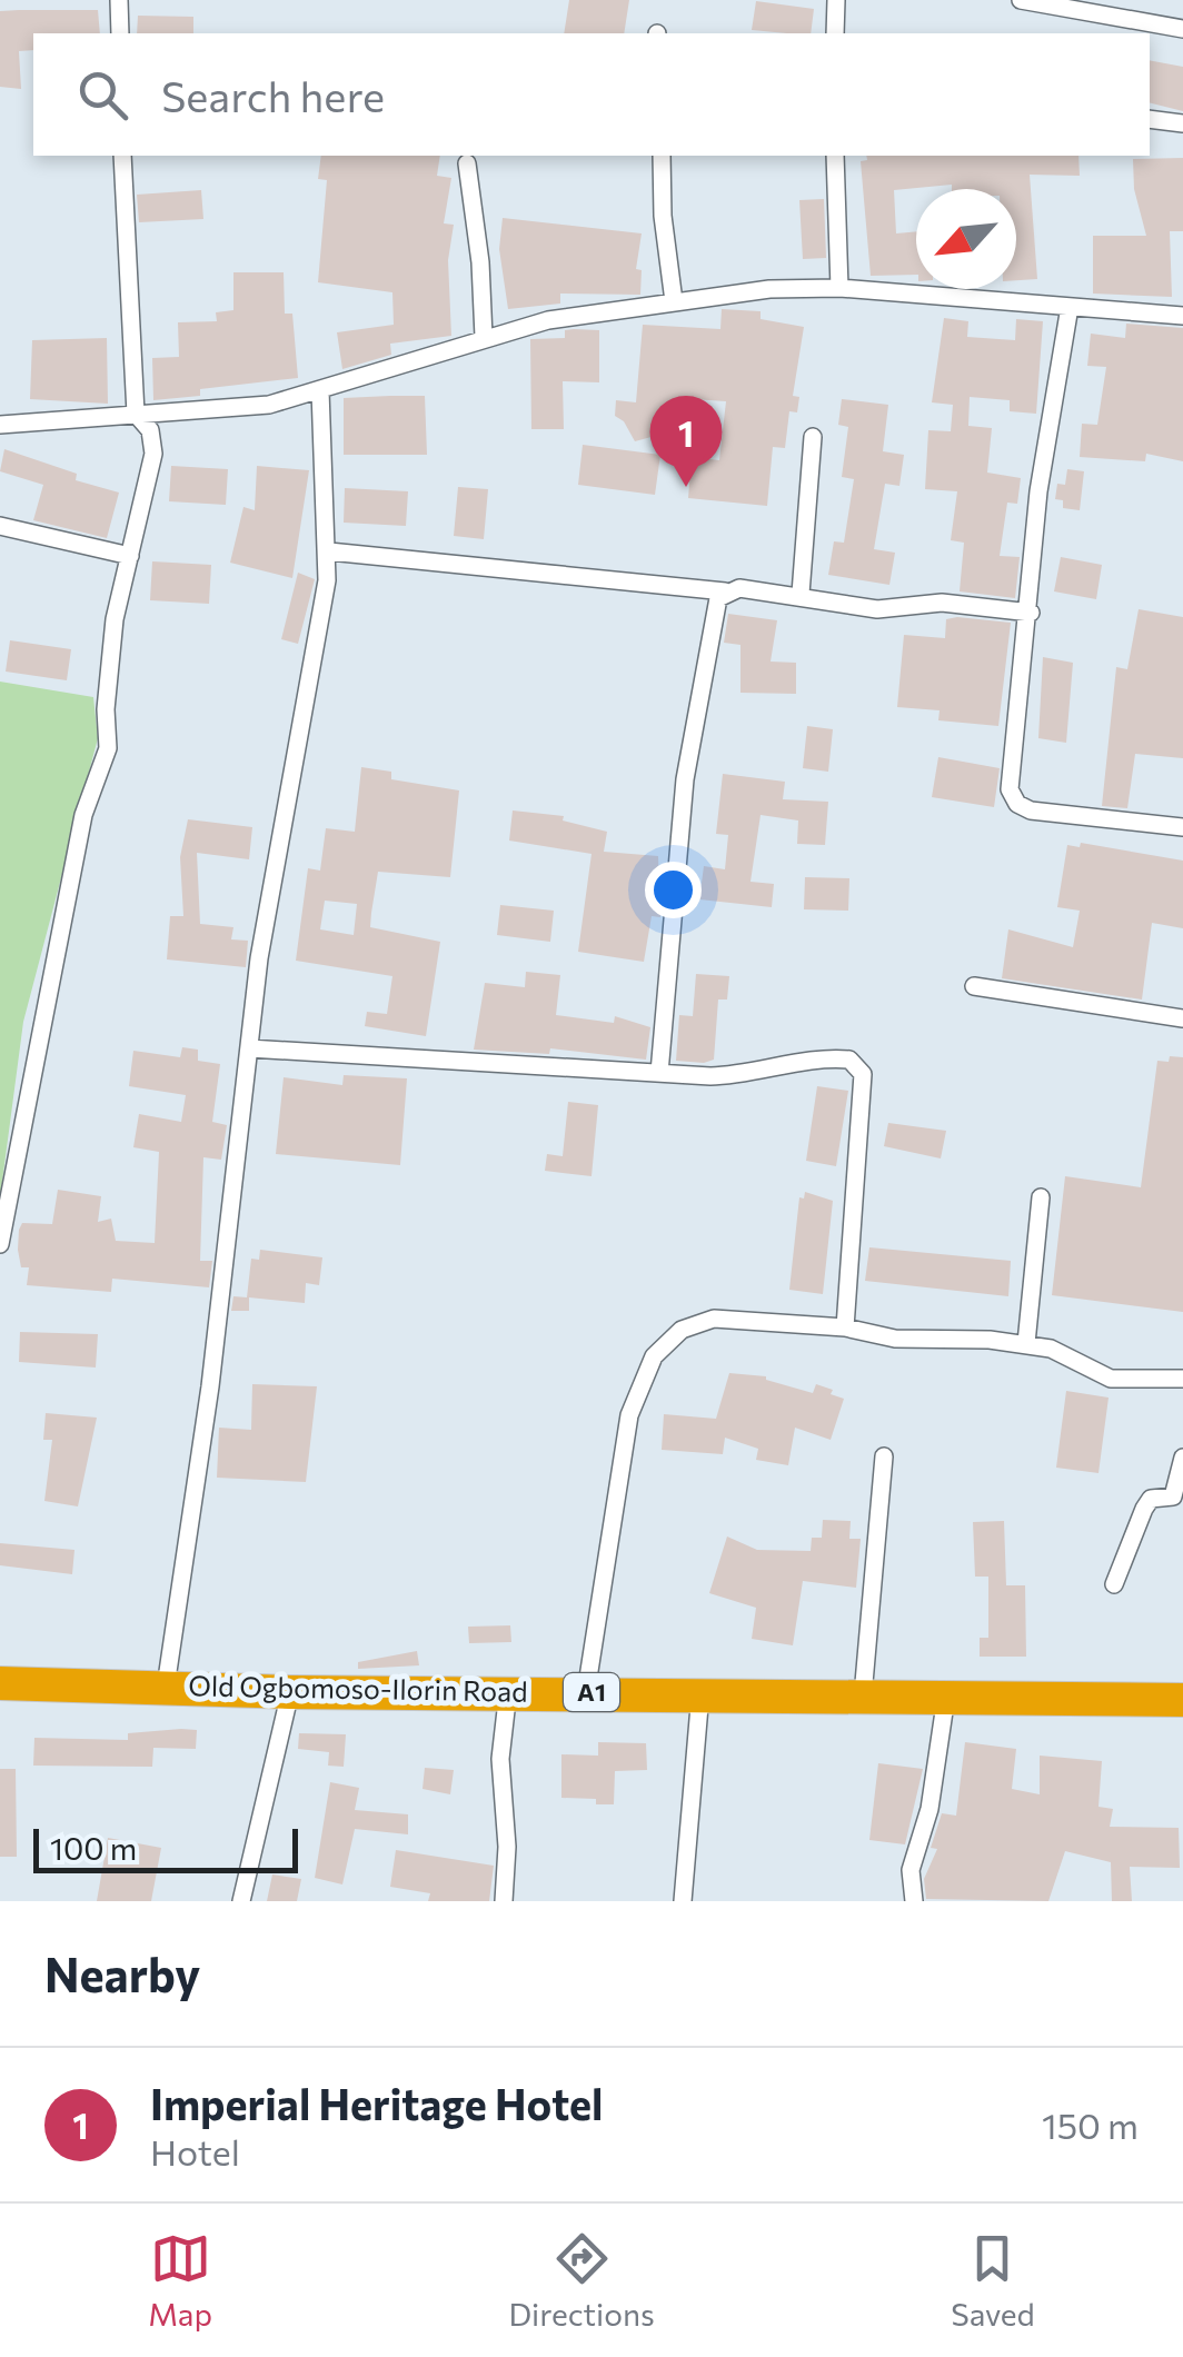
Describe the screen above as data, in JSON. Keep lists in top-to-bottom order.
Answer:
{
  "streets": {
    "highway": ["Old Ogbomoso-Ilorin Road", "A1"]
  },
  "scale_bar": "100 m",
  "north": "bottom left",
  "page": {
    "search": "Search here",
    "pins": "1",
    "scale": "100 m",
    "heading": "Nearby",
    "list": [
      {
        "mark": "1",
        "name": "Imperial Heritage Hotel",
        "note": "Hotel",
        "value": "150 m"
      }
    ],
    "nav": ["Map", "Directions", "Saved"]
  }
}
